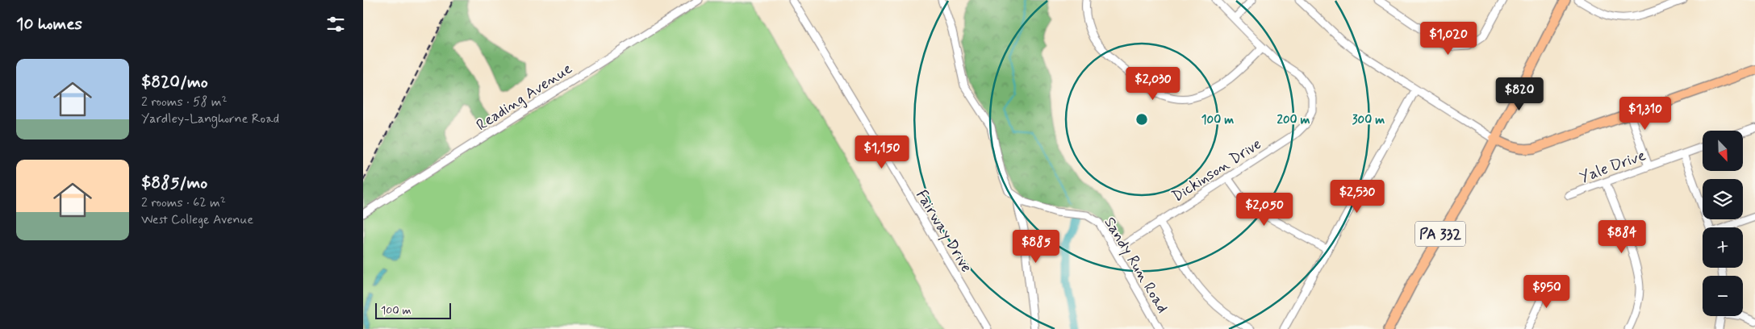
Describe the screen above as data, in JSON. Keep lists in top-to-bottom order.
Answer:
{
  "streets": {
    "main road": ["PA 332"],
    "street": [
      "Reading Avenue",
      "Yale Drive",
      "Dickinson Drive",
      "Fairway Drive",
      "Sandy Run Road"
    ]
  },
  "crossings": [
    ["Dickinson Drive", "Sandy Run Road"]
  ],
  "scale_bar": "100 m",
  "north": "bottom right",
  "page": {
    "heading": "10 homes",
    "price": [
      "$1,020",
      "$2,030",
      "$820",
      "$1,310",
      "$1,150",
      "$2,530",
      "$2,050",
      "$884",
      "$885",
      "$950"
    ],
    "list": [
      {
        "name": "$820/mo",
        "note": "2 rooms · 58 m² · Yardley-Langhorne Road"
      },
      {
        "name": "$885/mo",
        "note": "2 rooms · 62 m² · West College Avenue"
      }
    ],
    "map_buttons": ["+", "−"],
    "scale": "100 m"
  },
  "rings": ["100 m", "200 m", "300 m"]
}
